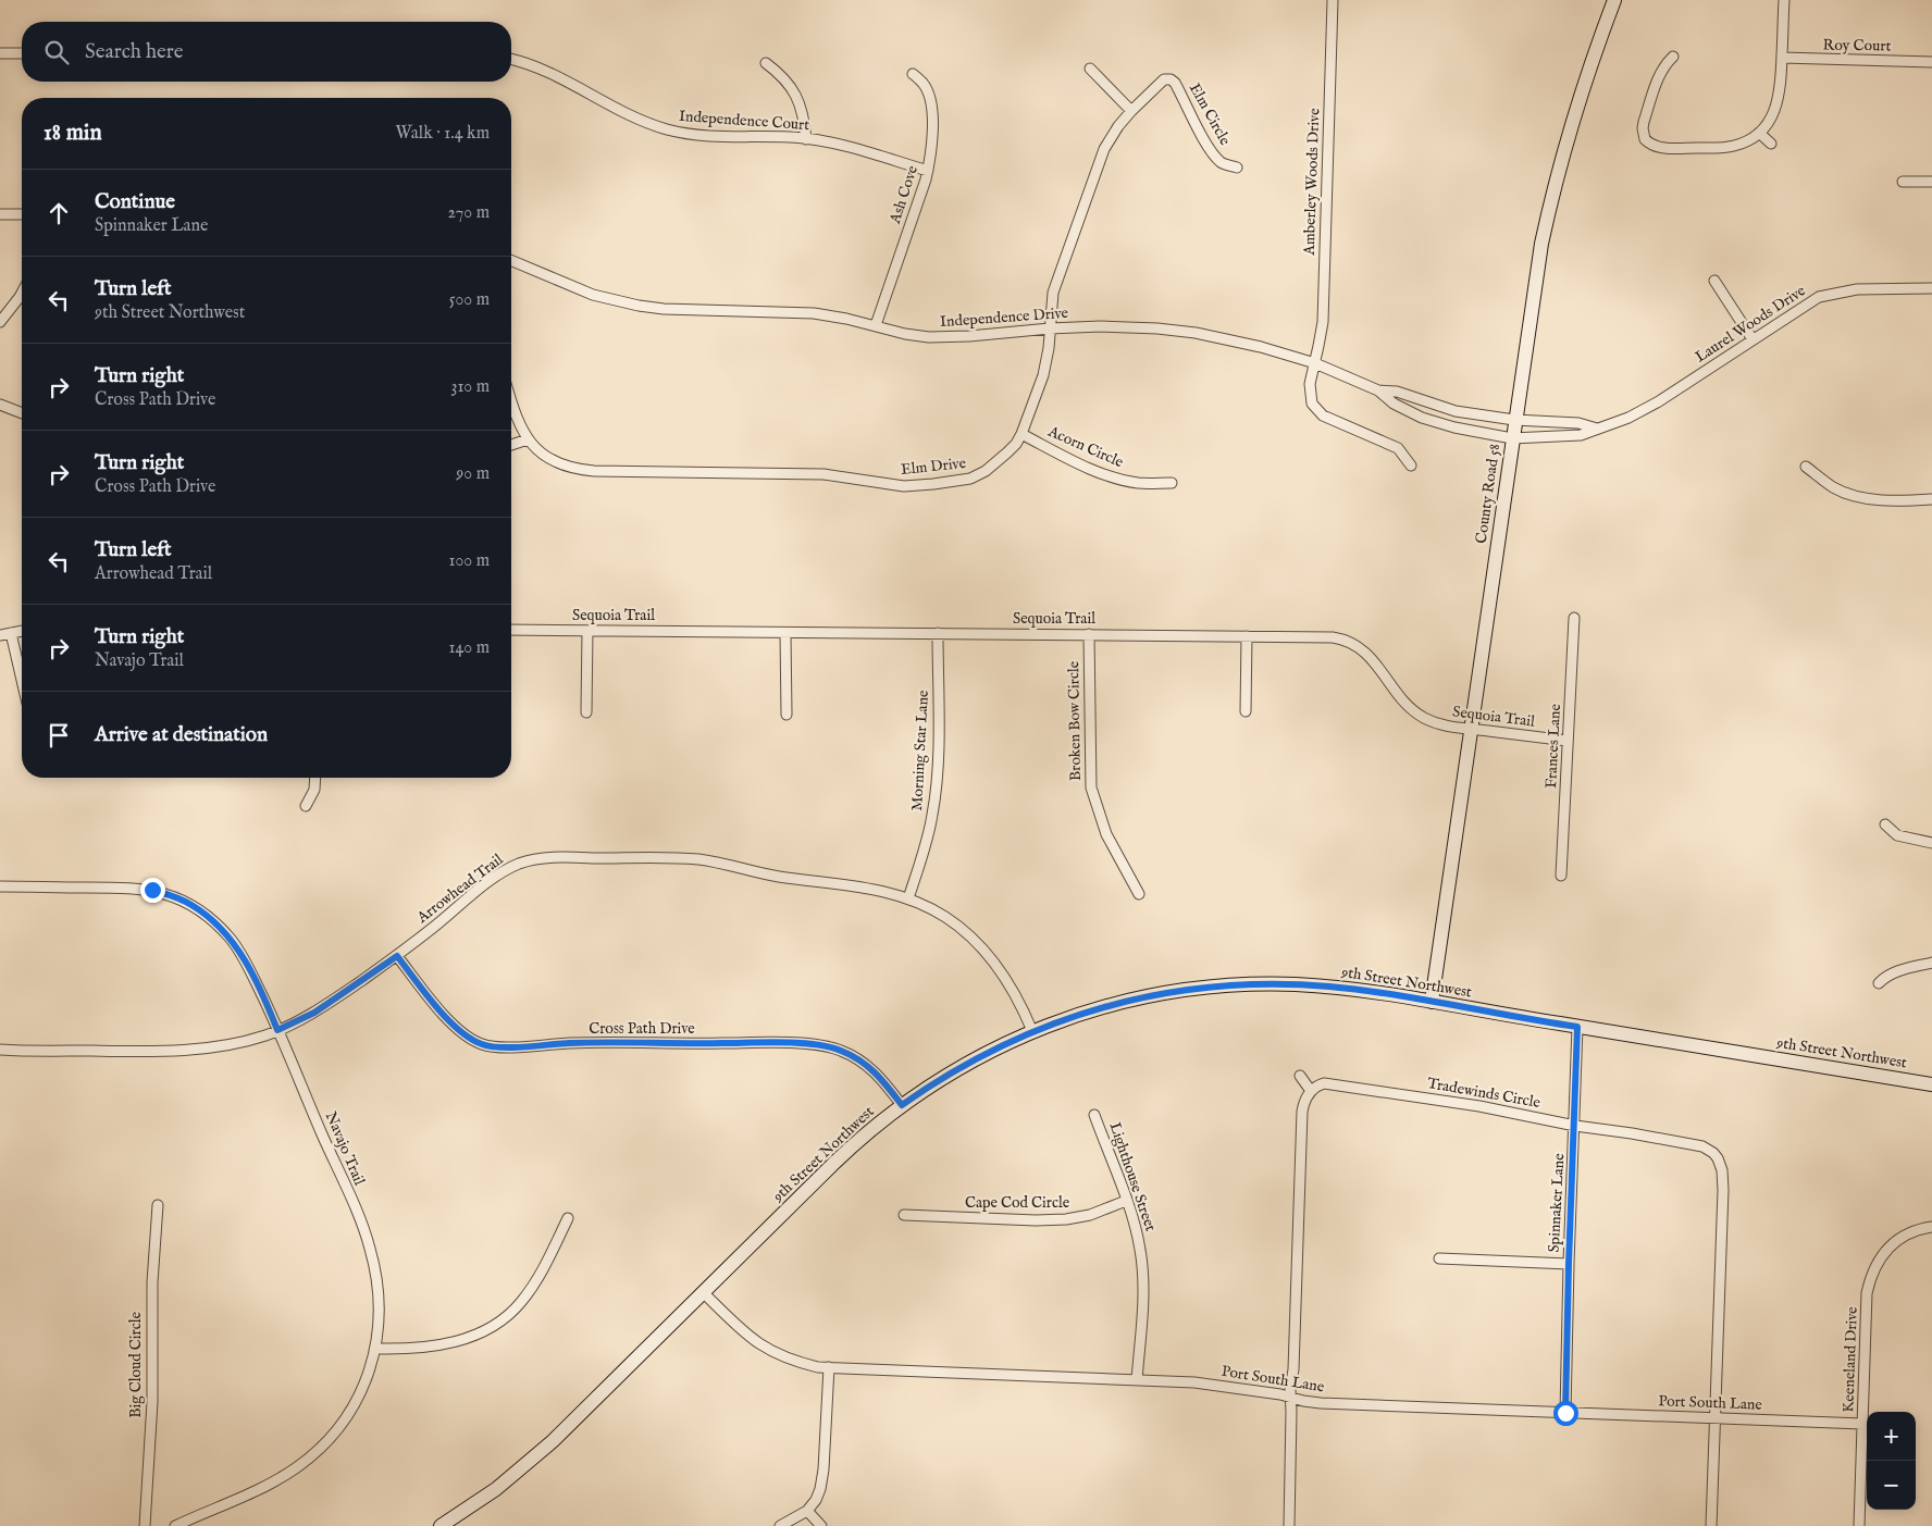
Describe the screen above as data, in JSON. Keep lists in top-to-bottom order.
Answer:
{
  "streets": {
    "street": [
      "Roy Court",
      "Elm Circle",
      "Independence Court",
      "Amberley Woods Drive",
      "Ash Cove",
      "Independence Drive",
      "Laurel Woods Drive",
      "Acorn Circle",
      "Elm Drive",
      "County Road 58",
      "Sequoia Trail",
      "Broken Bow Circle",
      "Frances Lane",
      "Morning Star Lane",
      "Arrowhead Trail",
      "9th Street Northwest",
      "Cross Path Drive",
      "Tradewinds Circle",
      "Navajo Trail",
      "Lighthouse Street",
      "Cape Cod Circle",
      "Spinnaker Lane",
      "Keeneland Drive",
      "Big Cloud Circle",
      "Port South Lane"
    ]
  },
  "crossings": [
    ["Elm Circle", "Elm Drive"],
    ["Independence Court", "Ash Cove"],
    ["Amberley Woods Drive", "Independence Drive"],
    ["Ash Cove", "Independence Drive"],
    ["Independence Drive", "Laurel Woods Drive"],
    ["Independence Drive", "Elm Drive"],
    ["Independence Drive", "County Road 58"],
    ["Laurel Woods Drive", "County Road 58"],
    ["Acorn Circle", "Elm Drive"],
    ["County Road 58", "Sequoia Trail"],
    ["County Road 58", "9th Street Northwest"],
    ["Sequoia Trail", "Broken Bow Circle"],
    ["Sequoia Trail", "Frances Lane"],
    ["Sequoia Trail", "Morning Star Lane"],
    ["Morning Star Lane", "Arrowhead Trail"],
    ["Arrowhead Trail", "9th Street Northwest"],
    ["Arrowhead Trail", "Cross Path Drive"],
    ["Arrowhead Trail", "Navajo Trail"],
    ["9th Street Northwest", "Cross Path Drive"],
    ["9th Street Northwest", "Spinnaker Lane"],
    ["9th Street Northwest", "Port South Lane"],
    ["Tradewinds Circle", "Spinnaker Lane"],
    ["Tradewinds Circle", "Port South Lane"],
    ["Lighthouse Street", "Cape Cod Circle"],
    ["Lighthouse Street", "Port South Lane"],
    ["Spinnaker Lane", "Port South Lane"],
    ["Keeneland Drive", "Port South Lane"]
  ],
  "page": {
    "search": "Search here",
    "heading": ["18 min", "Walk · 1.4 km"],
    "list": [
      ["Continue", "Spinnaker Lane", "270 m"],
      ["Turn left", "9th Street Northwest", "500 m"],
      ["Turn right", "Cross Path Drive", "310 m"],
      ["Turn right", "Cross Path Drive", "90 m"],
      ["Turn left", "Arrowhead Trail", "100 m"],
      ["Turn right", "Navajo Trail", "140 m"],
      "Arrive at destination"
    ],
    "map_buttons": ["+", "−"]
  }
}
